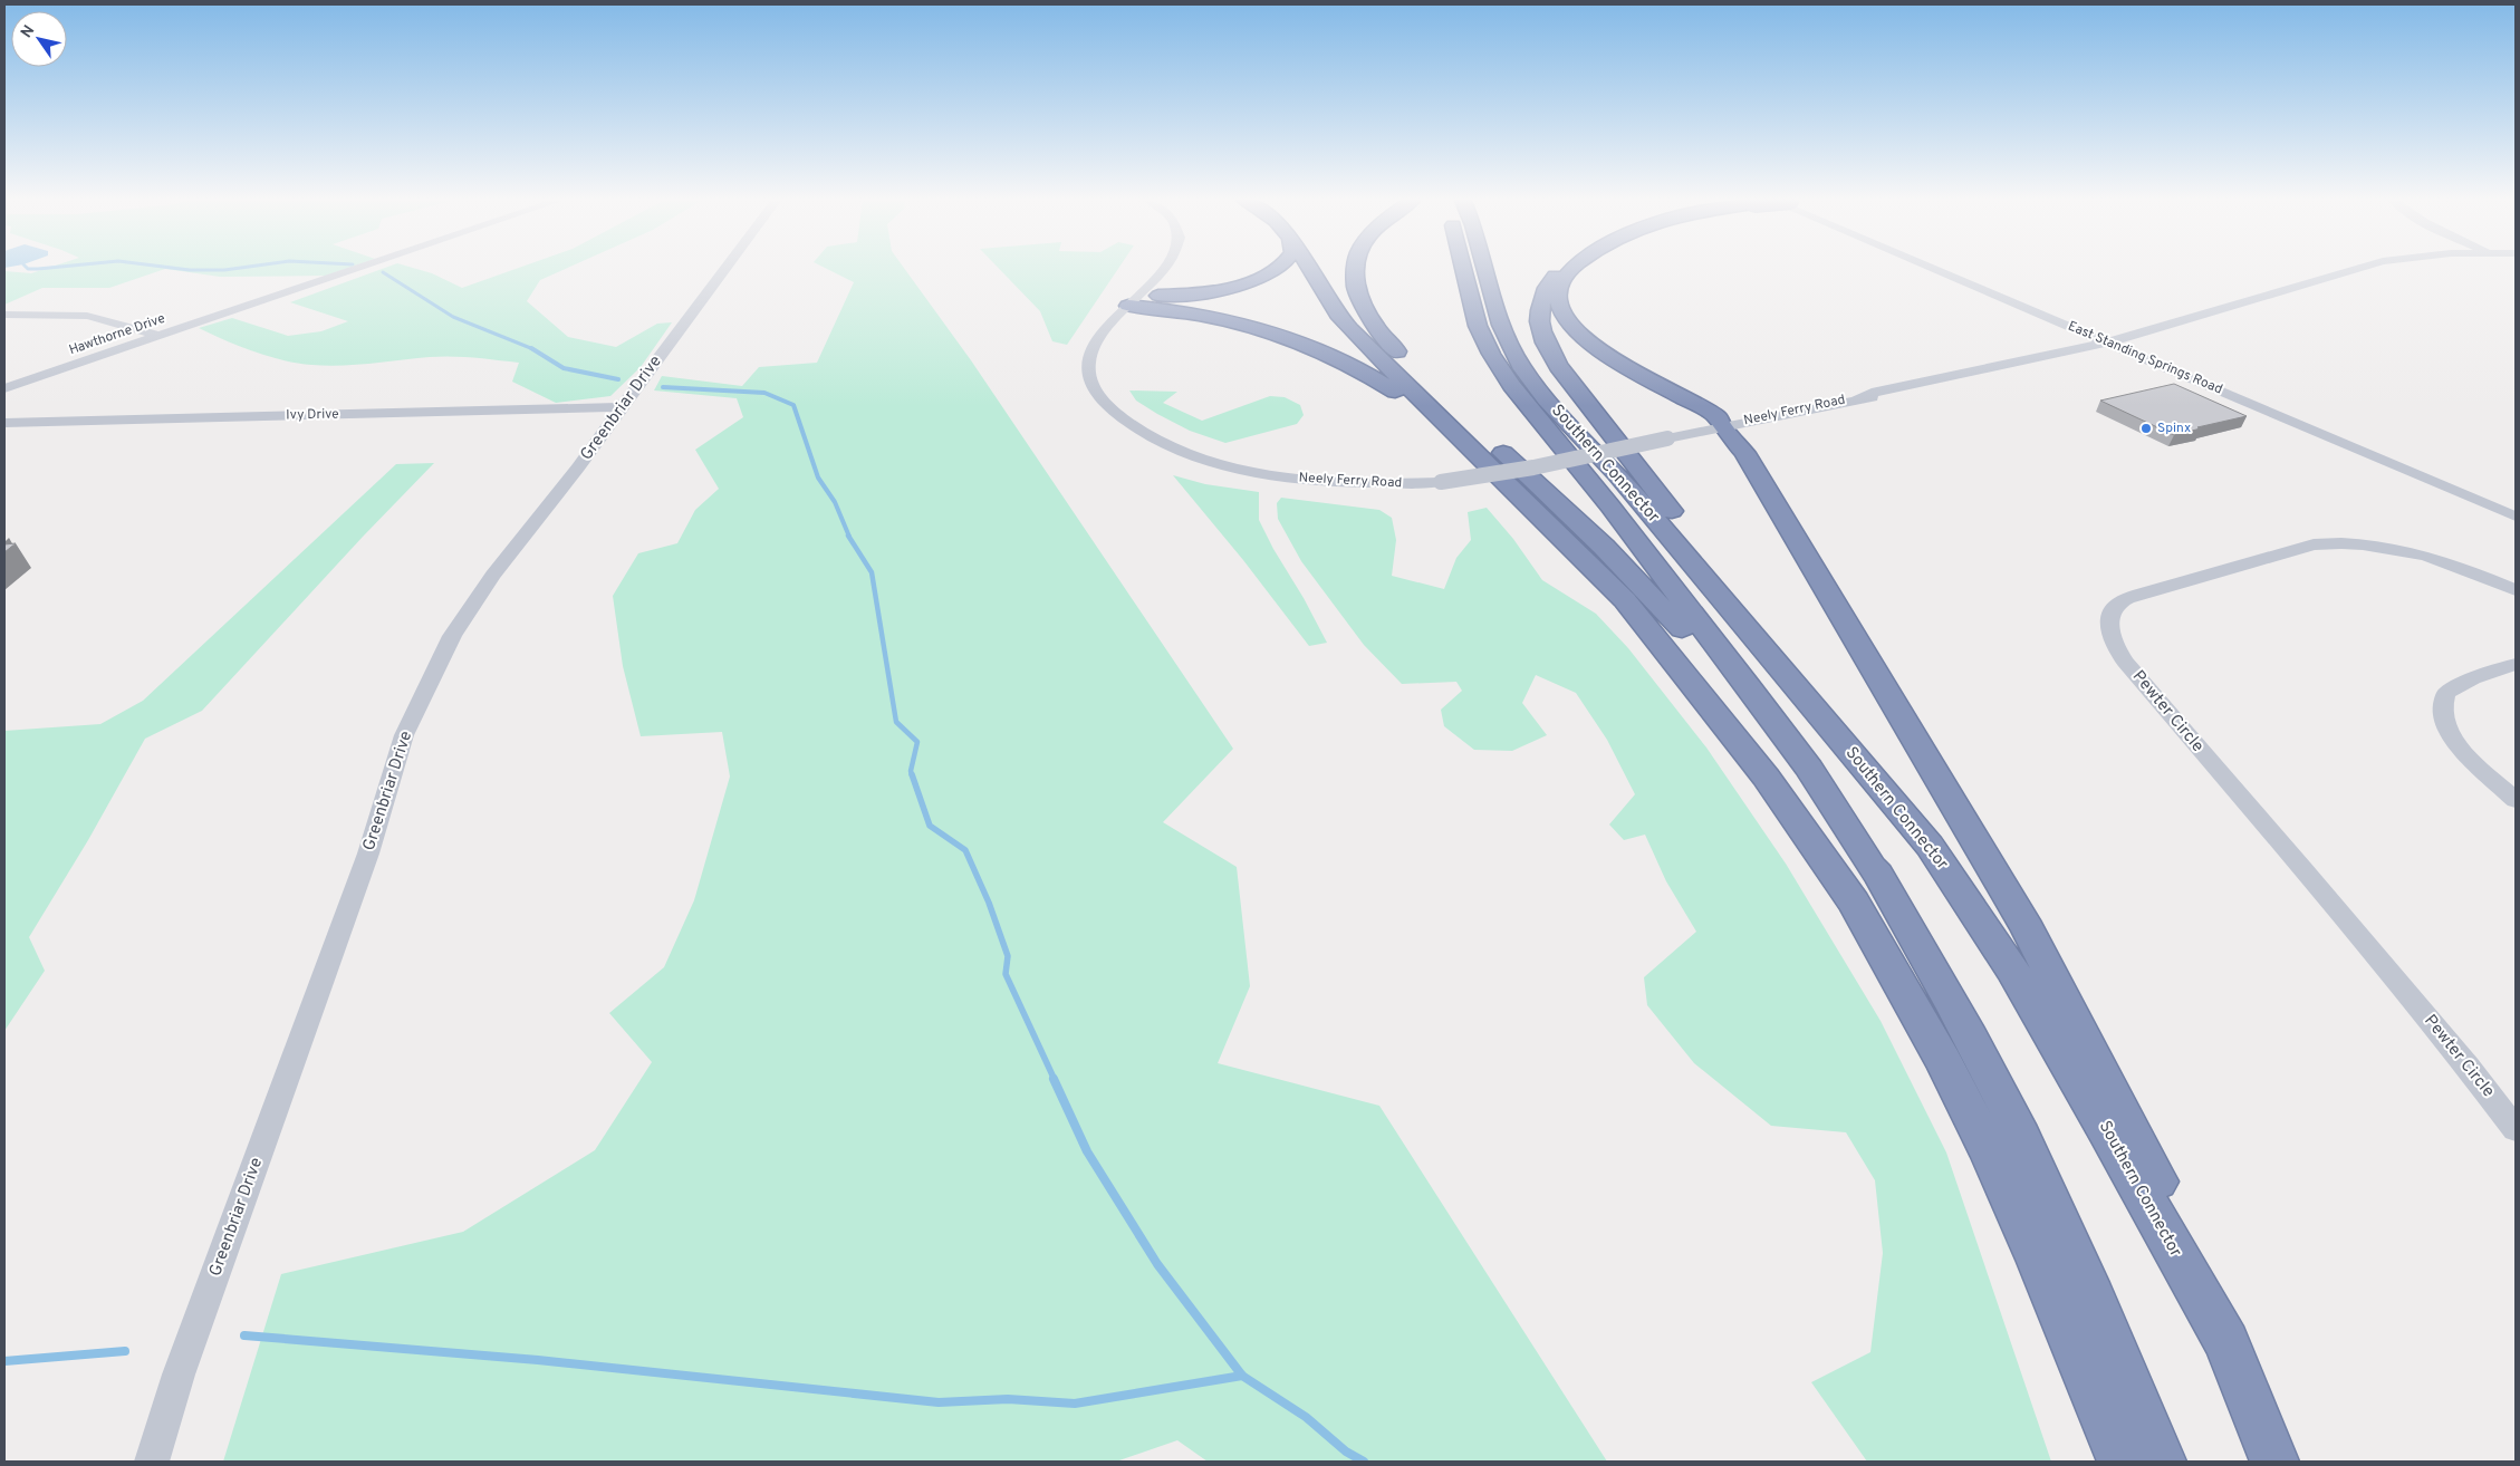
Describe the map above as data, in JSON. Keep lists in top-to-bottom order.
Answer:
{
  "streets": {
    "highway": ["Southern Connector"],
    "street": [
      "Hawthorne Drive",
      "East Standing Springs Road",
      "Greenbriar Drive",
      "Neely Ferry Road",
      "Ivy Drive",
      "Pewter Circle"
    ]
  },
  "crossings": [
    ["East Standing Springs Road", "Neely Ferry Road"],
    ["Greenbriar Drive", "Ivy Drive"]
  ],
  "places": ["Spinx"],
  "north": "top left"
}
